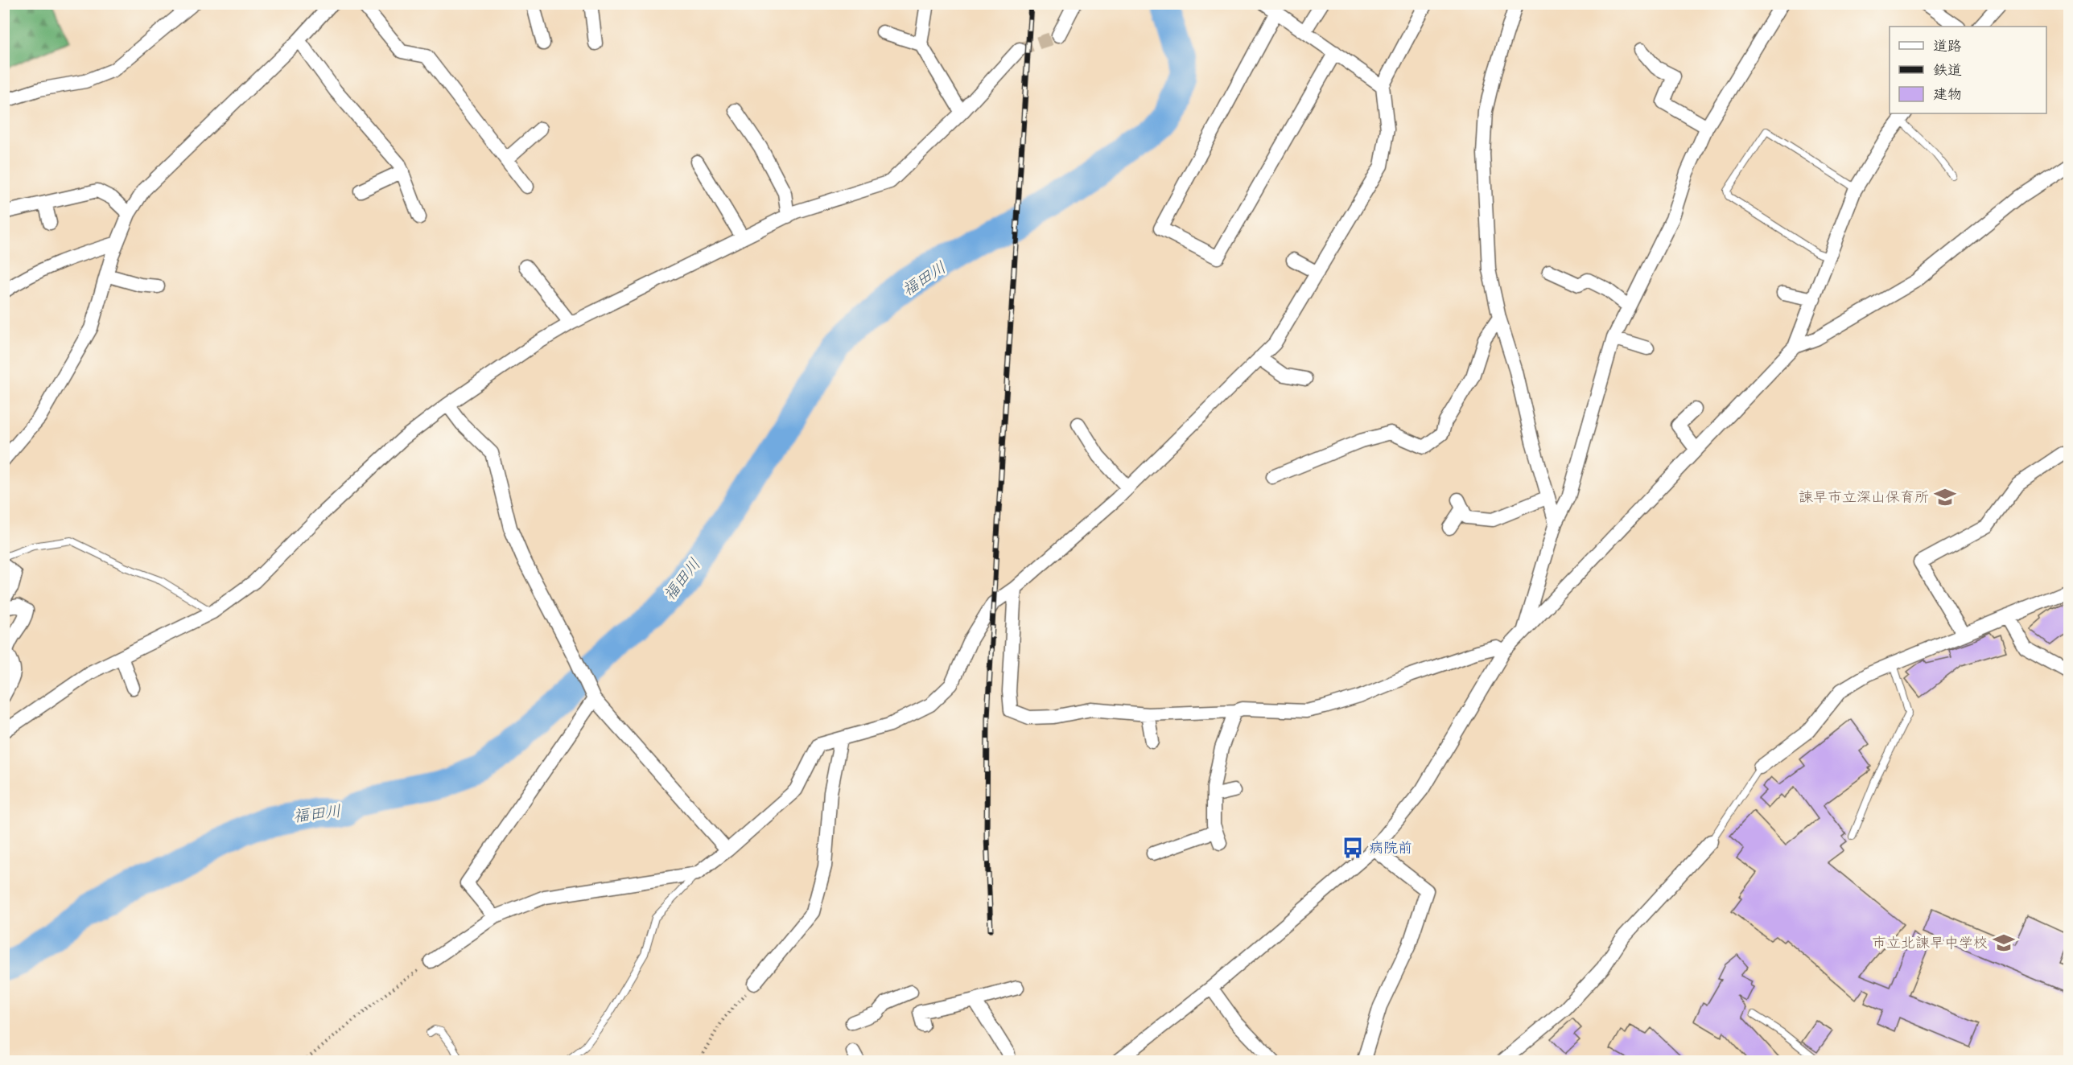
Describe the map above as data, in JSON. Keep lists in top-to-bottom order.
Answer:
{
  "water": ["福田川"],
  "places": {
    "school or university": ["諫早市立深山保育所", "市立北諫早中学校"],
    "bus stop": ["病院前"]
  },
  "legend": ["道路", "鉄道", "建物"]
}
